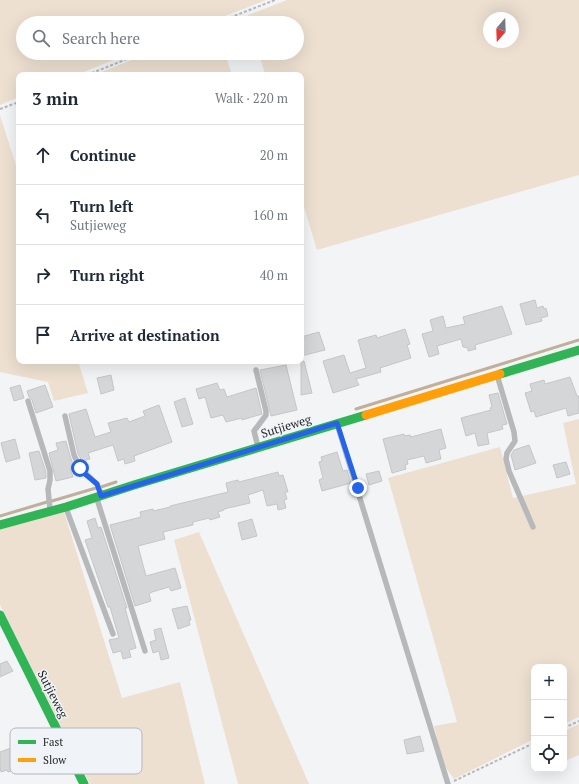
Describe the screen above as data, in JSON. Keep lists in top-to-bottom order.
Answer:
{
  "streets": {
    "street": ["Sutjieweg"]
  },
  "legend": ["Fast", "Slow"],
  "north": "bottom",
  "page": {
    "search": "Search here",
    "heading": ["3 min", "Walk · 220 m"],
    "list": [
      ["Continue", "20 m"],
      ["Turn left", "Sutjieweg", "160 m"],
      ["Turn right", "40 m"],
      "Arrive at destination"
    ],
    "map_buttons": ["+", "−"]
  }
}
